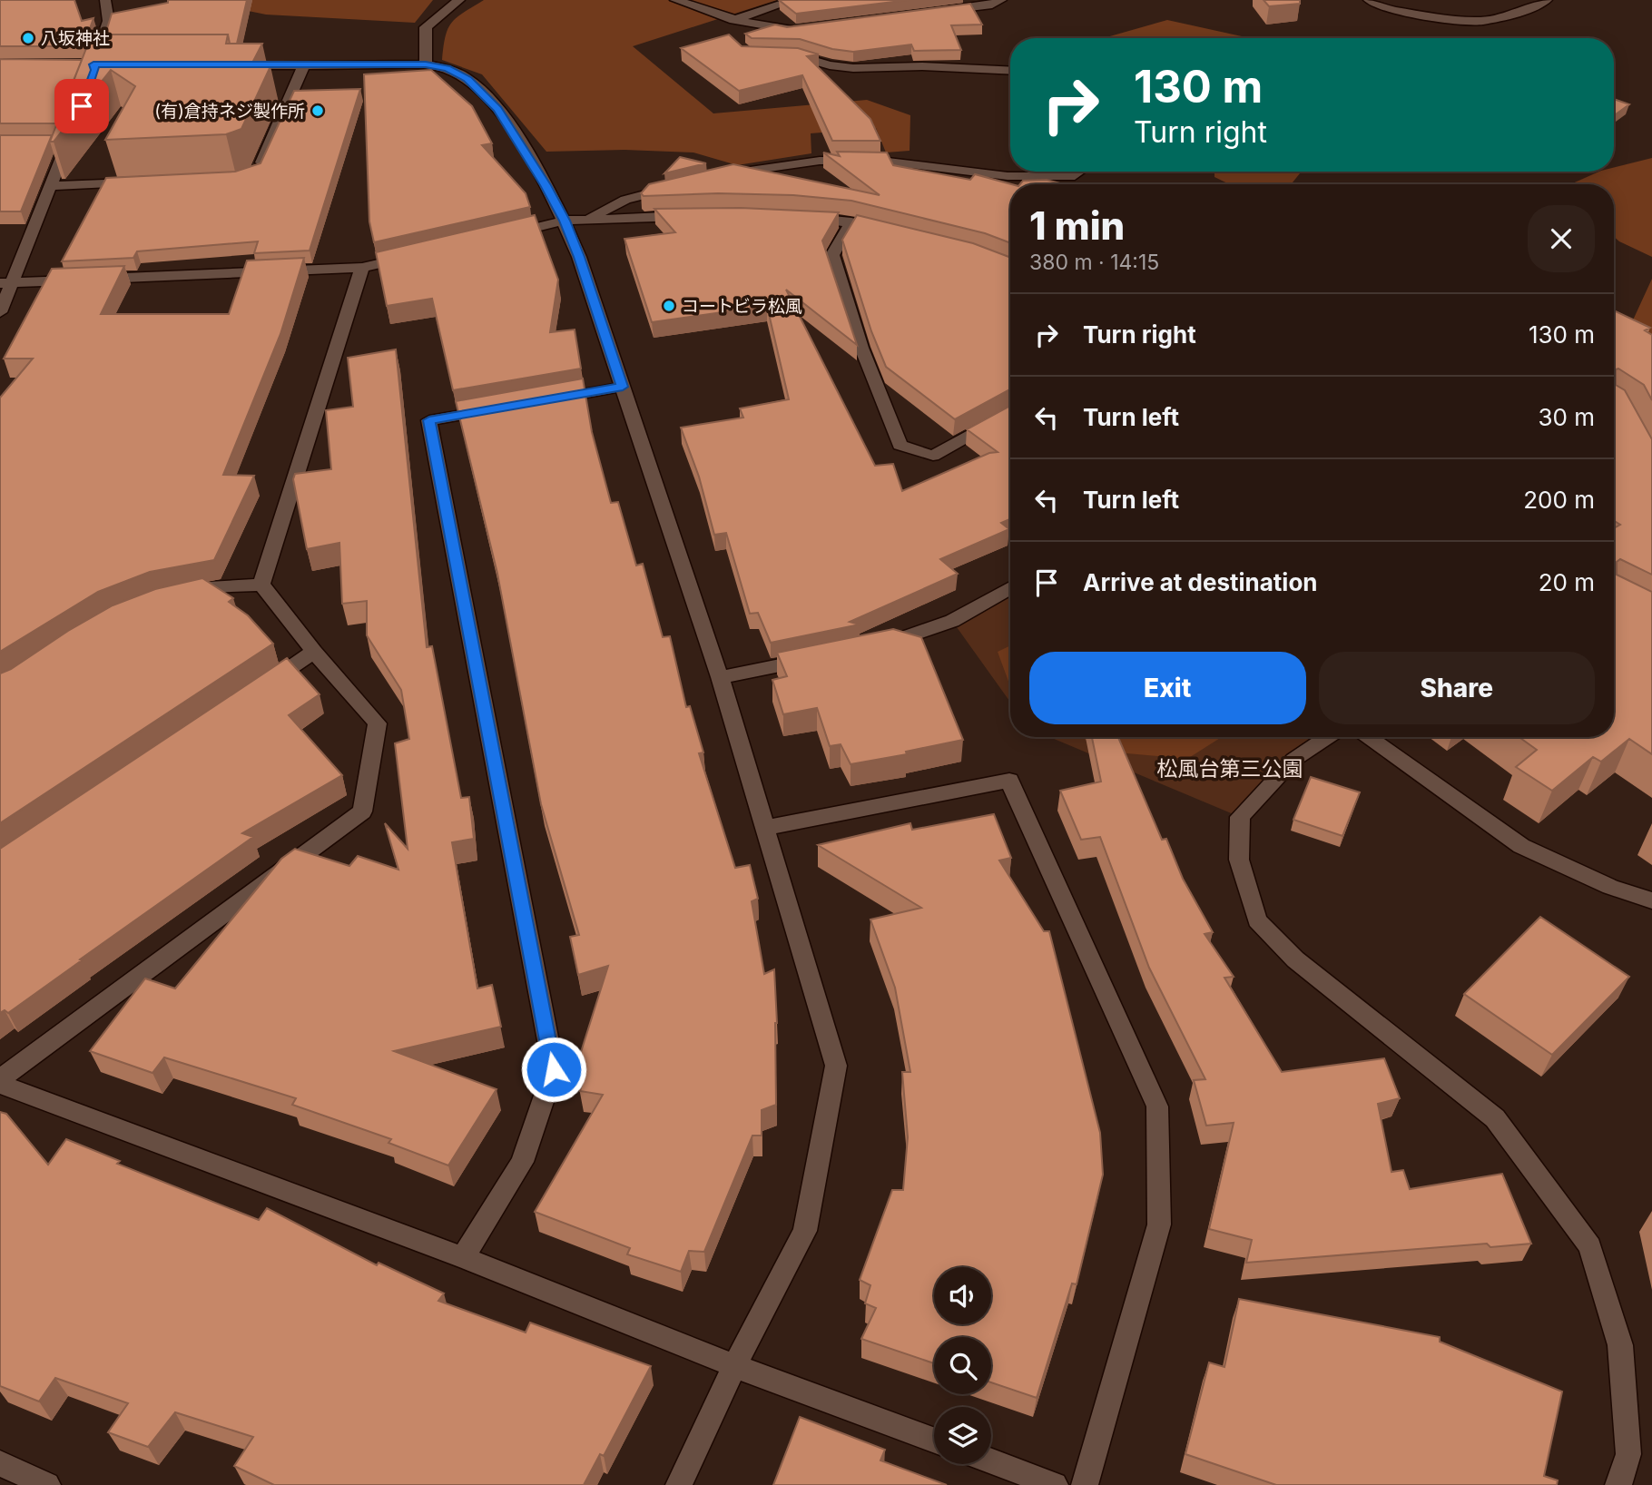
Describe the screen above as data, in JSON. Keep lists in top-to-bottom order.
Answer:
{
  "parks": ["松風台第三公園"],
  "places": ["八坂神社", "(有)倉持ネジ製作所", "コートビラ松風"],
  "page": {
    "turn": ["130 m", "Turn right"],
    "heading": ["1 min", "380 m · 14:15"],
    "list": [
      {
        "name": "Turn right",
        "value": "130 m"
      },
      {
        "name": "Turn left",
        "value": "30 m"
      },
      {
        "name": "Turn left",
        "value": "200 m"
      },
      {
        "name": "Arrive at destination",
        "value": "20 m"
      }
    ],
    "buttons": ["Exit", "Share"]
  }
}
